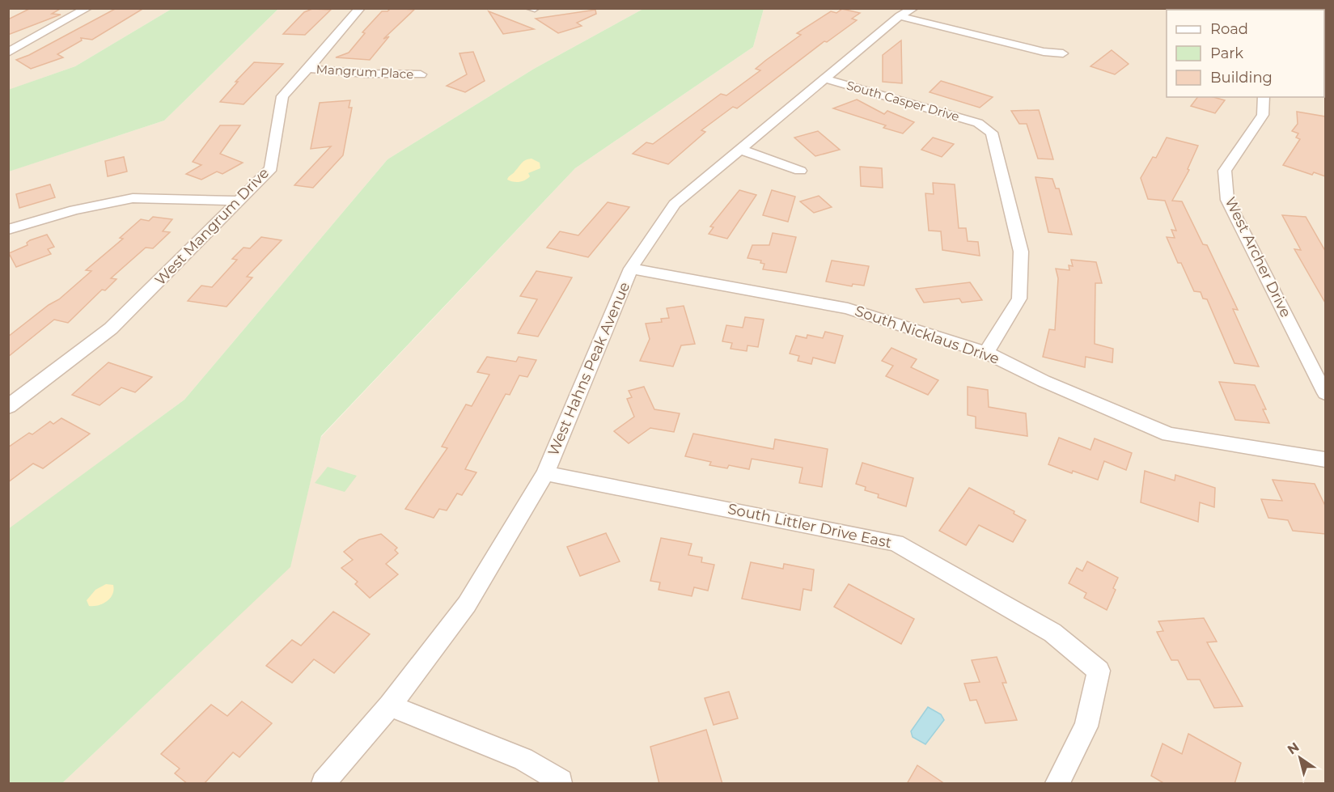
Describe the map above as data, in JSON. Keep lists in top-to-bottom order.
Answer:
{
  "streets": {
    "street": [
      "Mangrum Place",
      "South Casper Drive",
      "West Mangrum Drive",
      "West Archer Drive",
      "South Nicklaus Drive",
      "West Hahns Peak Avenue",
      "South Littler Drive East"
    ]
  },
  "crossings": [
    ["Mangrum Place", "West Mangrum Drive"],
    ["South Casper Drive", "South Nicklaus Drive"],
    ["South Casper Drive", "West Hahns Peak Avenue"],
    ["South Nicklaus Drive", "West Hahns Peak Avenue"],
    ["West Hahns Peak Avenue", "South Littler Drive East"]
  ],
  "legend": ["Road", "Park", "Building"],
  "north": "top left"
}
